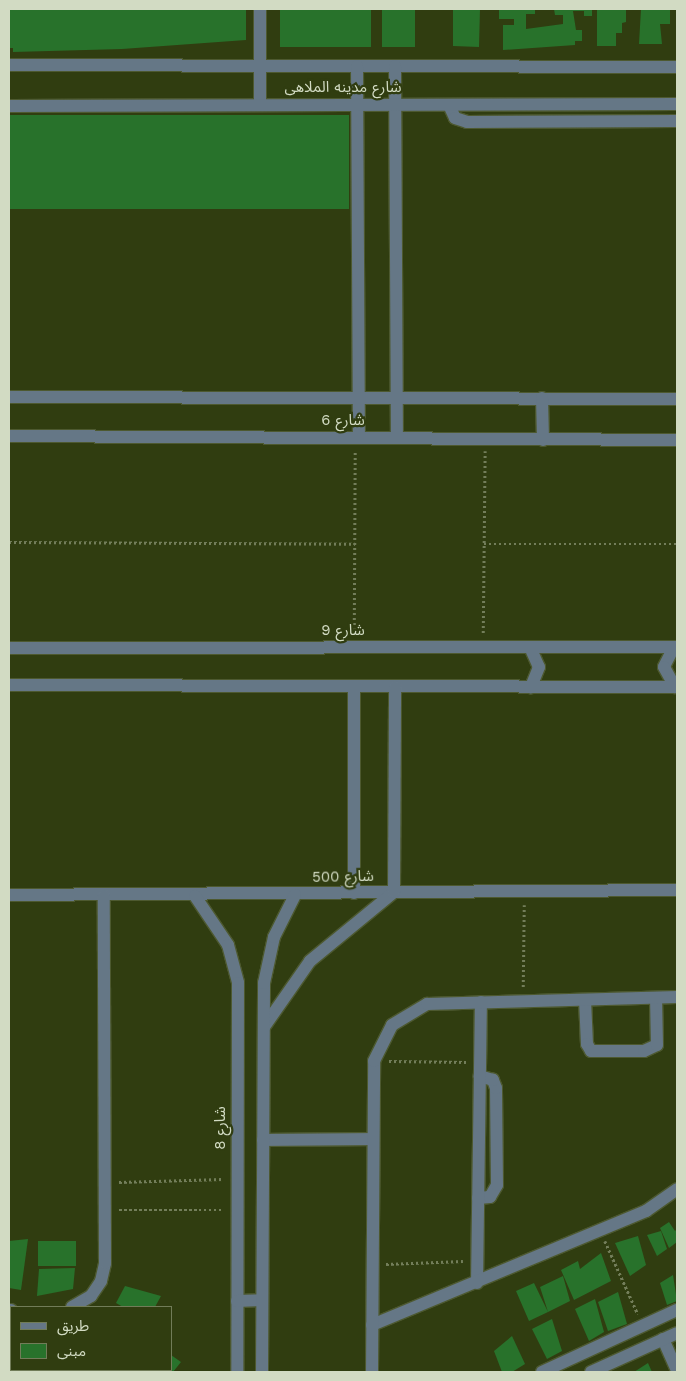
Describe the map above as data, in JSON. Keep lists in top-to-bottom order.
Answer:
{
  "streets": {
    "street": [
      "شارع مدينه الملاهى",
      "شارع 6",
      "شارع 9",
      "شارع 500",
      "شارع 8"
    ]
  },
  "crossings": [
    ["شارع 500", "شارع 8"]
  ],
  "legend": ["طريق", "مبنى"]
}
